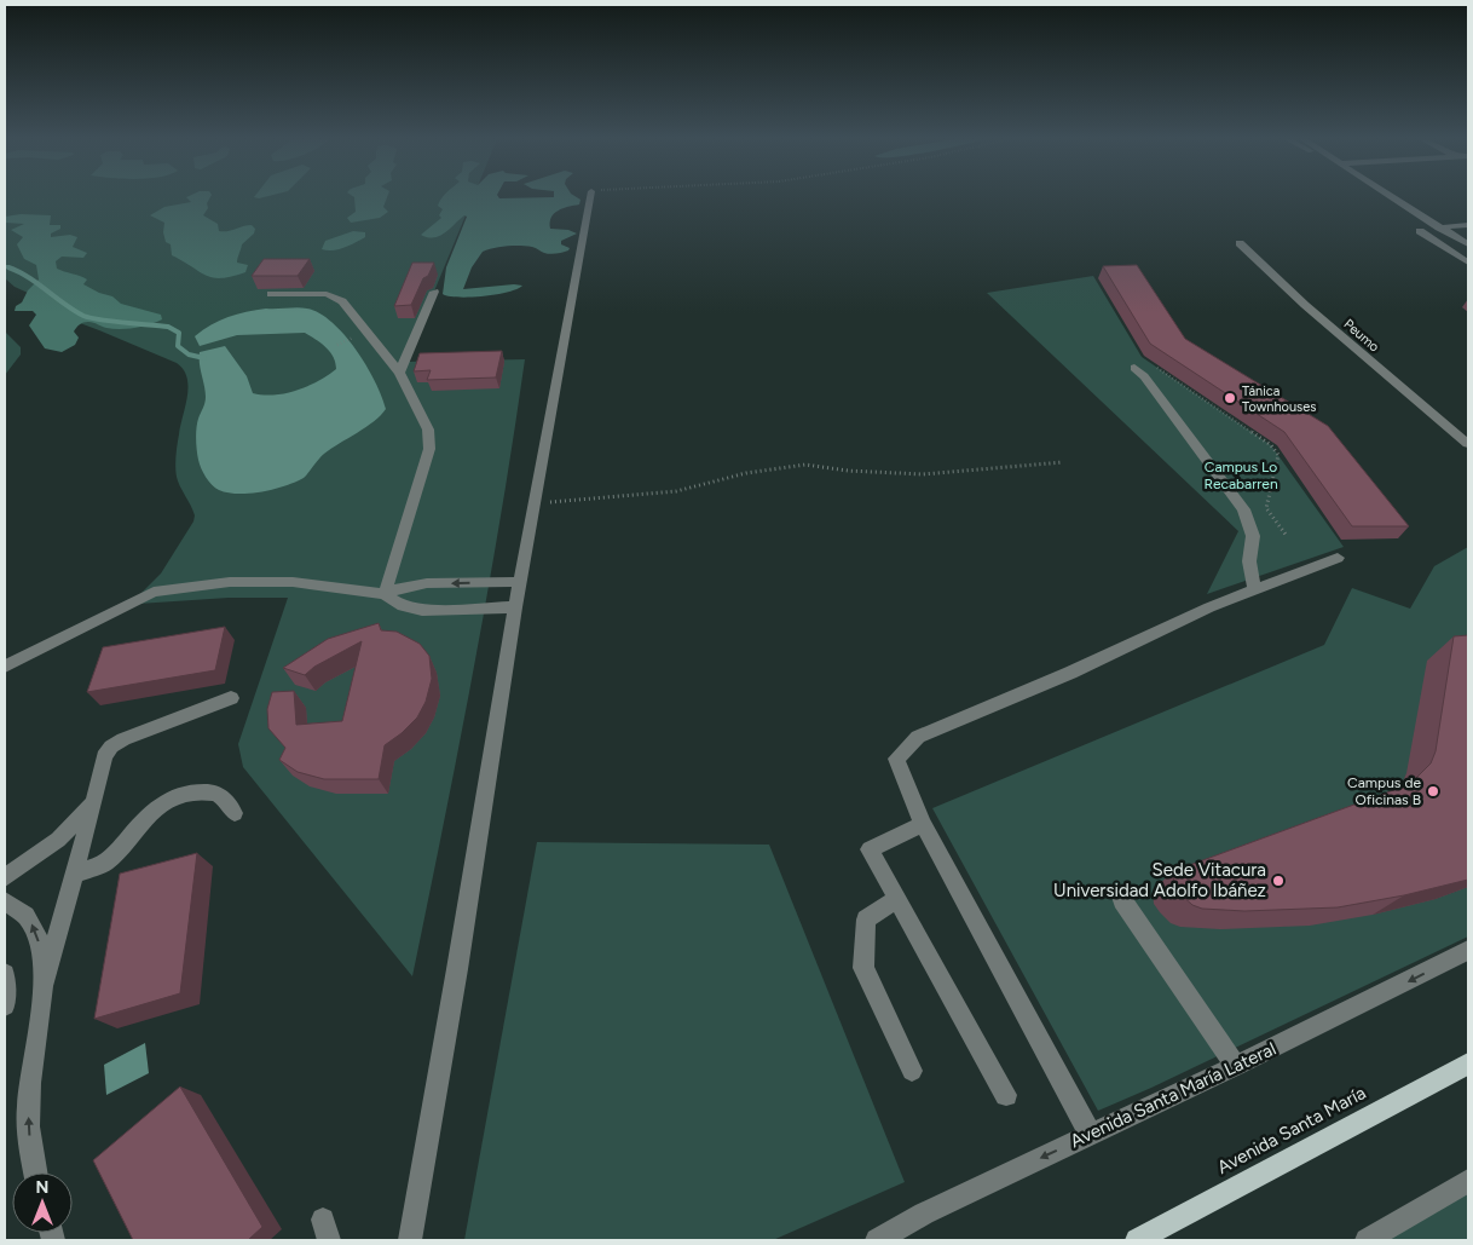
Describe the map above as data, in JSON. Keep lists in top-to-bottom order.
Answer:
{
  "streets": {
    "main road": ["Avenida Santa María"],
    "street": ["Peumo", "Avenida Santa María Lateral"]
  },
  "one_way": ["Avenida Santa María Lateral"],
  "parks": ["Campus Lo Recabarren"],
  "places": ["Tánica Townhouses", "Campus de Oficinas B", "Sede Vitacura Universidad Adolfo Ibáñez"],
  "north": "top"
}
